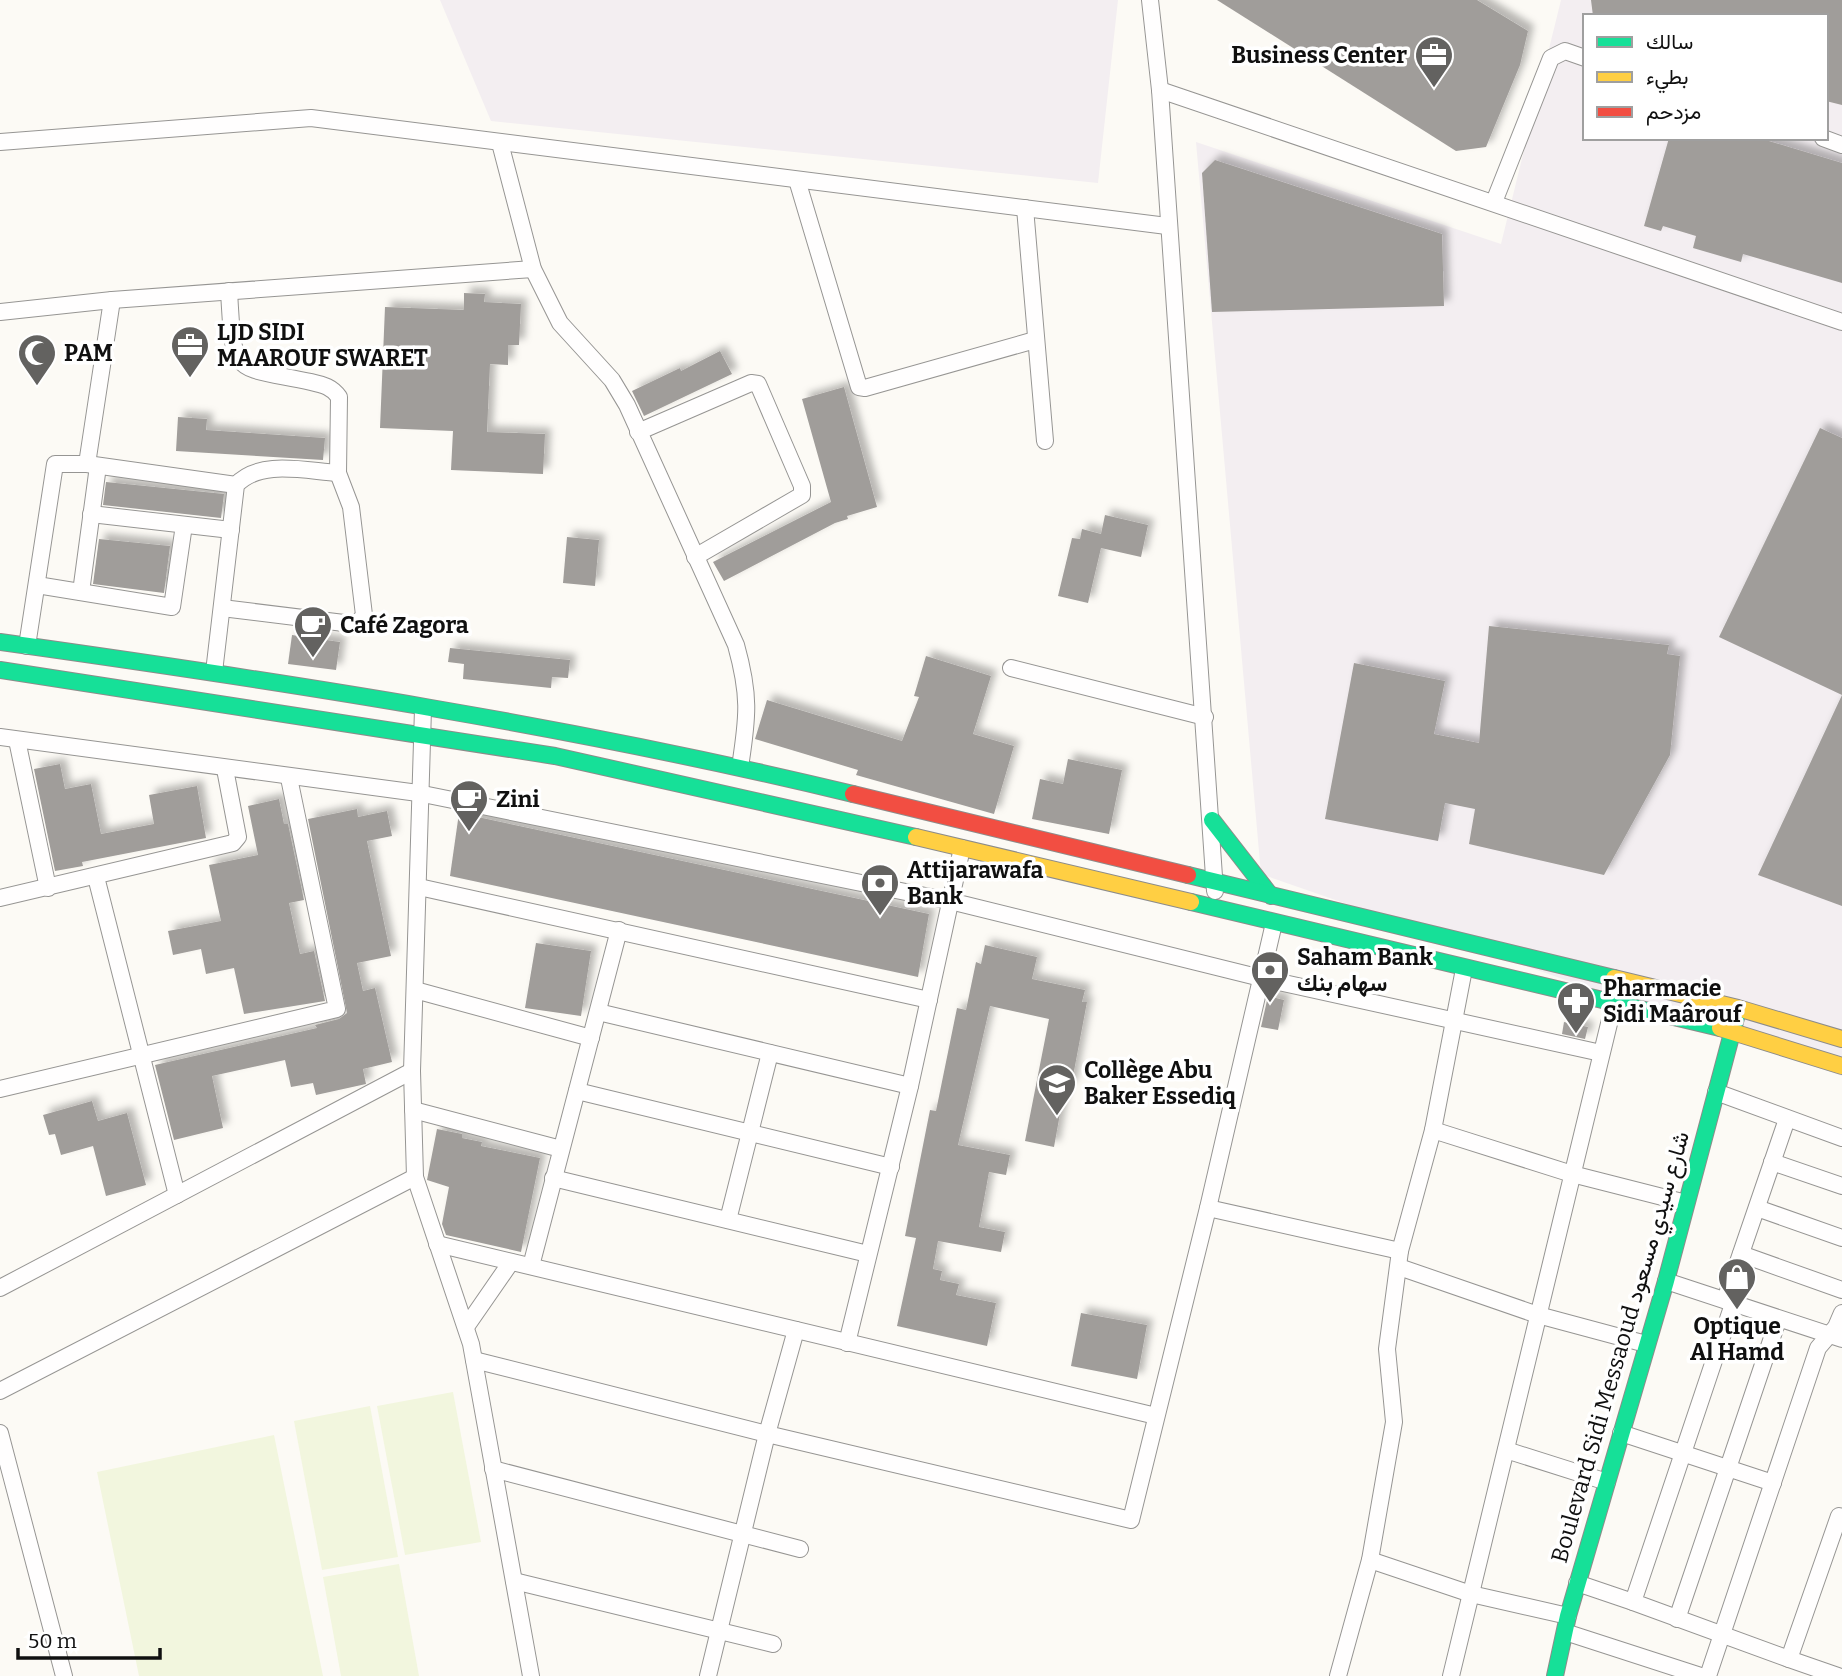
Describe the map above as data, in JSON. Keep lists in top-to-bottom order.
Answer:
{
  "streets": {
    "street": ["Boulevard Sidi Messaoud شارع سيدي مسعود"]
  },
  "places": {
    "office": ["Business Center", "LJD SIDI MAAROUF SWARET"],
    "mosque": ["PAM"],
    "cafe": ["Café Zagora", "Zini"],
    "bank": ["Attijarawafa Bank", "Saham Bank سهام بنك"],
    "pharmacy": ["Pharmacie Sidi Maârouf"],
    "school or university": ["Collège Abu Baker Essediq"],
    "shop": ["Optique Al Hamd"]
  },
  "legend": ["سالك", "بطيء", "مزدحم"],
  "scale_bar": "50 m"
}
